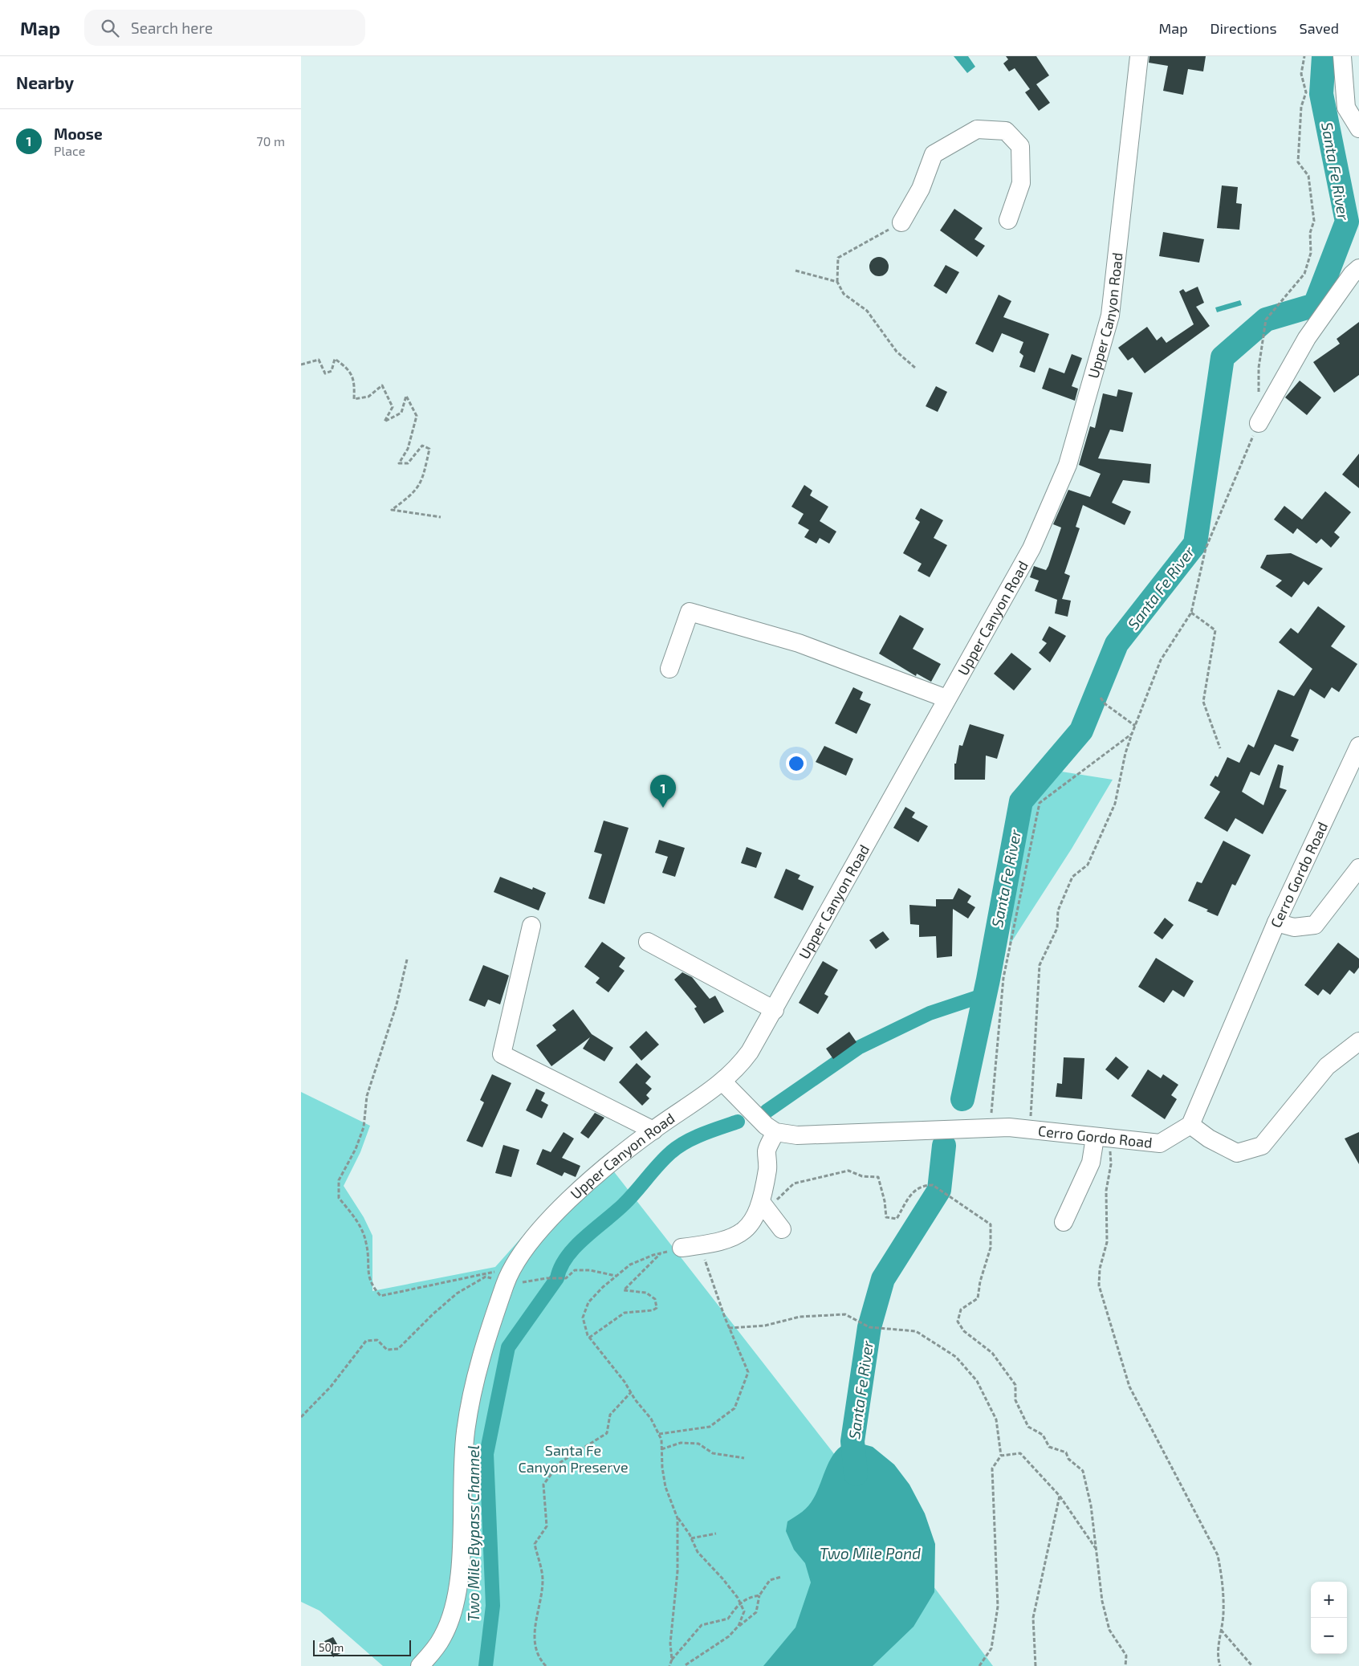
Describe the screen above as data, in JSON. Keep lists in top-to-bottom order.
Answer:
{
  "streets": {
    "street": ["Upper Canyon Road", "Cerro Gordo Road"]
  },
  "water": ["Santa Fe River", "Two Mile Bypass Channel", "Two Mile Pond"],
  "parks": ["Santa Fe Canyon Preserve"],
  "scale_bar": "50 m",
  "page": {
    "header": "Map",
    "search": "Search here",
    "nav": ["Map", "Directions", "Saved"],
    "heading": "Nearby",
    "list": [
      {
        "mark": "1",
        "name": "Moose",
        "note": "Place",
        "value": "70 m"
      }
    ],
    "pins": "1",
    "map_buttons": ["+", "−"],
    "scale": "50 m"
  }
}
